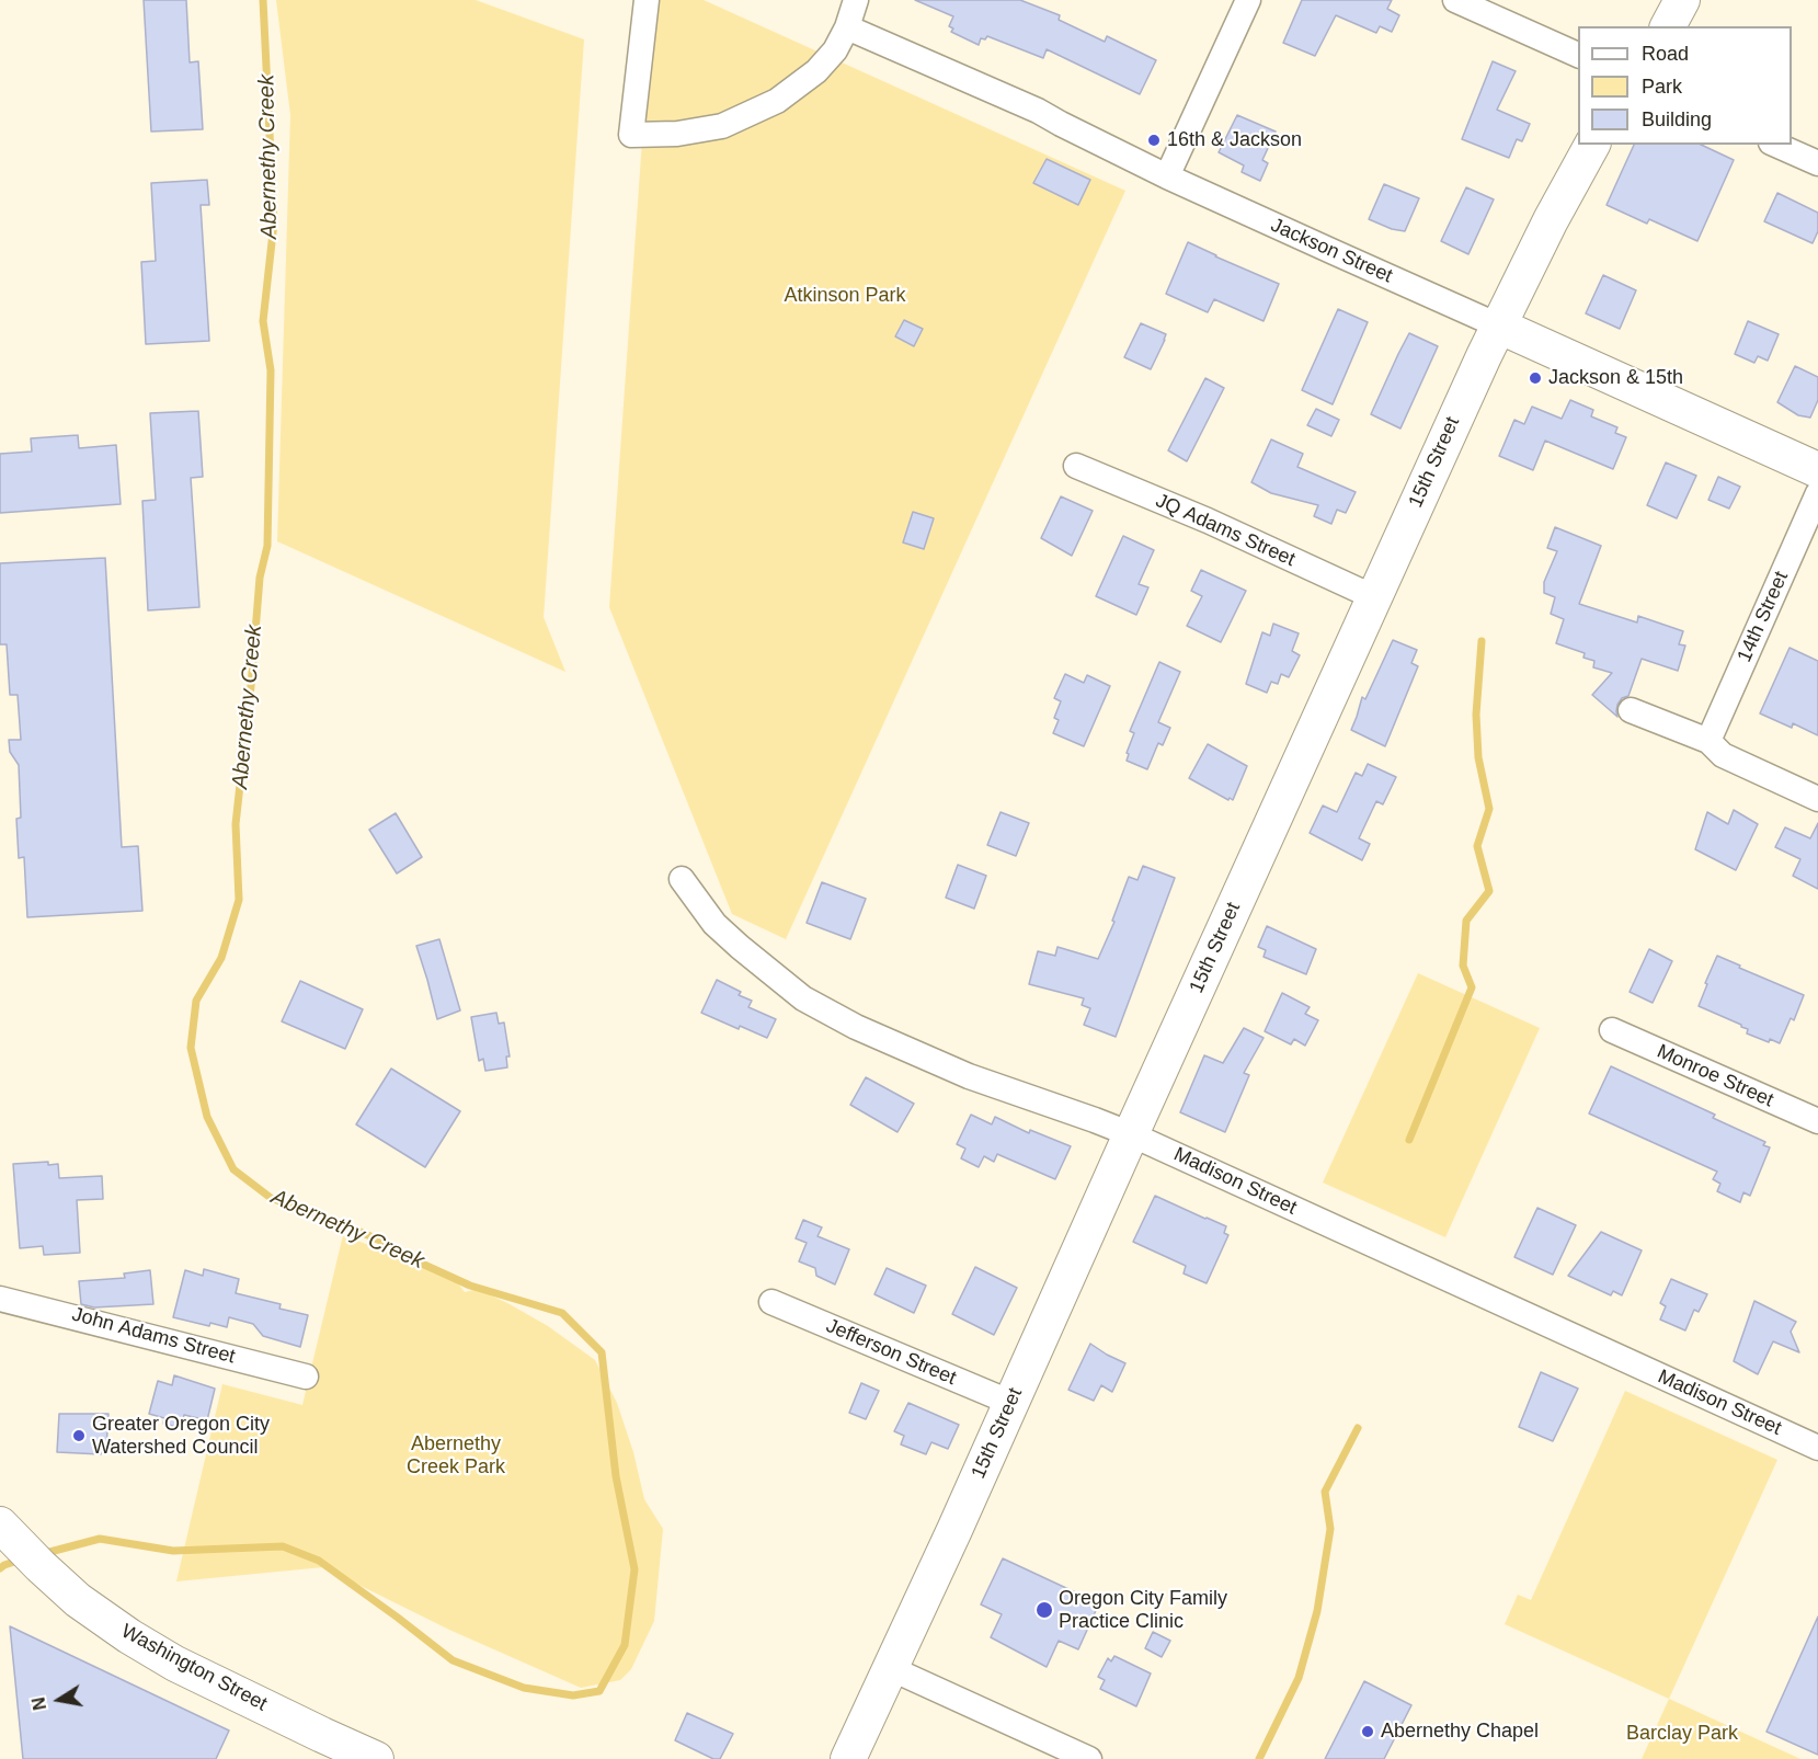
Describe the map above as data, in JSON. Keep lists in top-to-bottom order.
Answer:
{
  "streets": {
    "street": [
      "Jackson Street",
      "15th Street",
      "JQ Adams Street",
      "14th Street",
      "Monroe Street",
      "Madison Street",
      "John Adams Street",
      "Jefferson Street",
      "Washington Street"
    ]
  },
  "crossings": [
    ["Jackson Street", "15th Street"],
    ["15th Street", "JQ Adams Street"],
    ["15th Street", "Madison Street"],
    ["15th Street", "Jefferson Street"]
  ],
  "water": ["Abernethy Creek"],
  "parks": ["Atkinson Park", "Abernethy Creek Park", "Barclay Park"],
  "places": [
    "16th & Jackson",
    "Jackson & 15th",
    "Greater Oregon City Watershed Council",
    "Oregon City Family Practice Clinic",
    "Abernethy Chapel"
  ],
  "legend": ["Road", "Park", "Building"],
  "north": "left"
}
